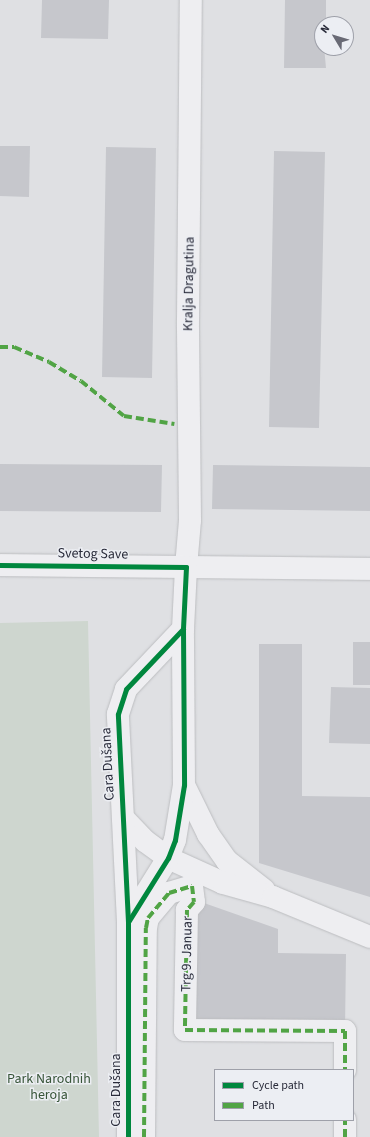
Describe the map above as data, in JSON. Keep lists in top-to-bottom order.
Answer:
{
  "streets": {
    "street": [
      "Kralja Dragutina",
      "Svetog Save",
      "Cara Dušana",
      "Trg 9. Januar"
    ]
  },
  "crossings": [
    ["Kralja Dragutina", "Svetog Save"]
  ],
  "parks": ["Park Narodnih heroja"],
  "legend": ["Cycle path", "Path"],
  "north": "top left"
}
